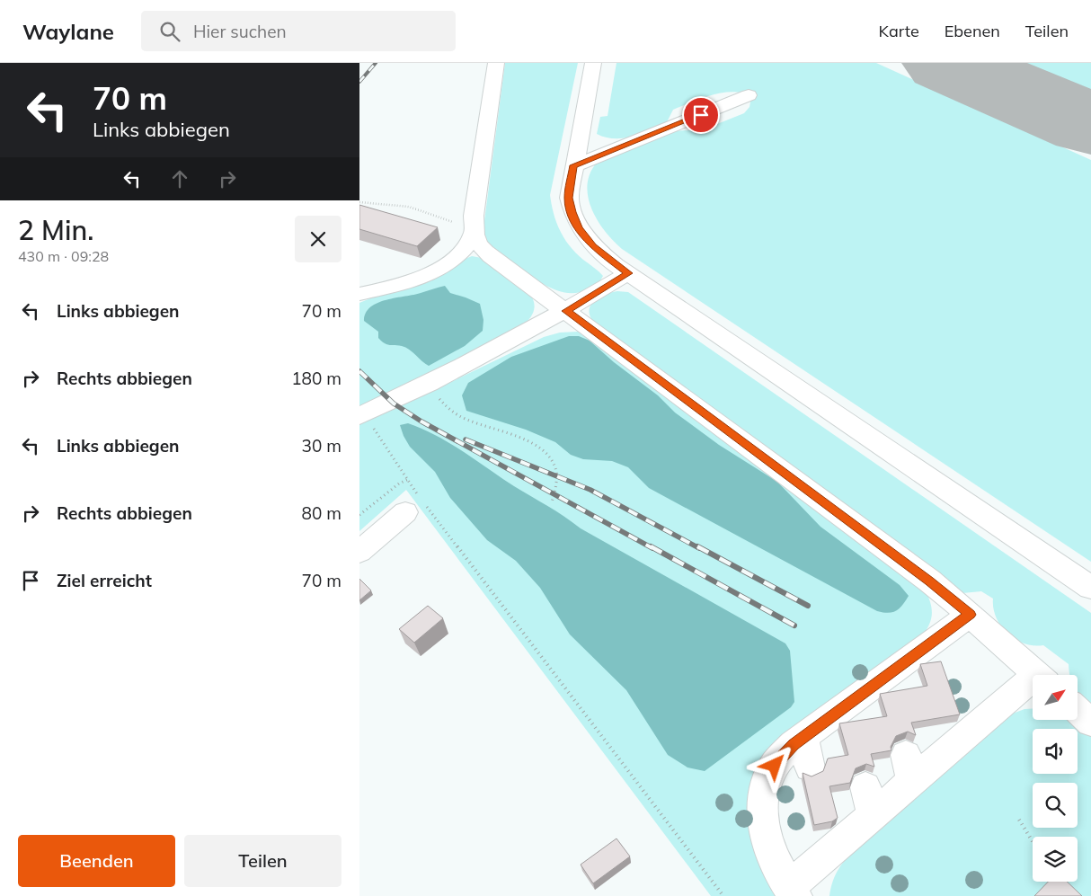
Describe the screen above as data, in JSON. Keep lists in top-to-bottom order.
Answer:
{
  "north": "top right",
  "page": {
    "header": "Waylane",
    "search": "Hier suchen",
    "nav": ["Karte", "Ebenen", "Teilen"],
    "turn": ["70 m", "Links abbiegen"],
    "heading": ["2 Min.", "430 m · 09:28"],
    "list": [
      {
        "name": "Links abbiegen",
        "value": "70 m"
      },
      {
        "name": "Rechts abbiegen",
        "value": "180 m"
      },
      {
        "name": "Links abbiegen",
        "value": "30 m"
      },
      {
        "name": "Rechts abbiegen",
        "value": "80 m"
      },
      {
        "name": "Ziel erreicht",
        "value": "70 m"
      }
    ],
    "buttons": ["Beenden", "Teilen"]
  }
}
